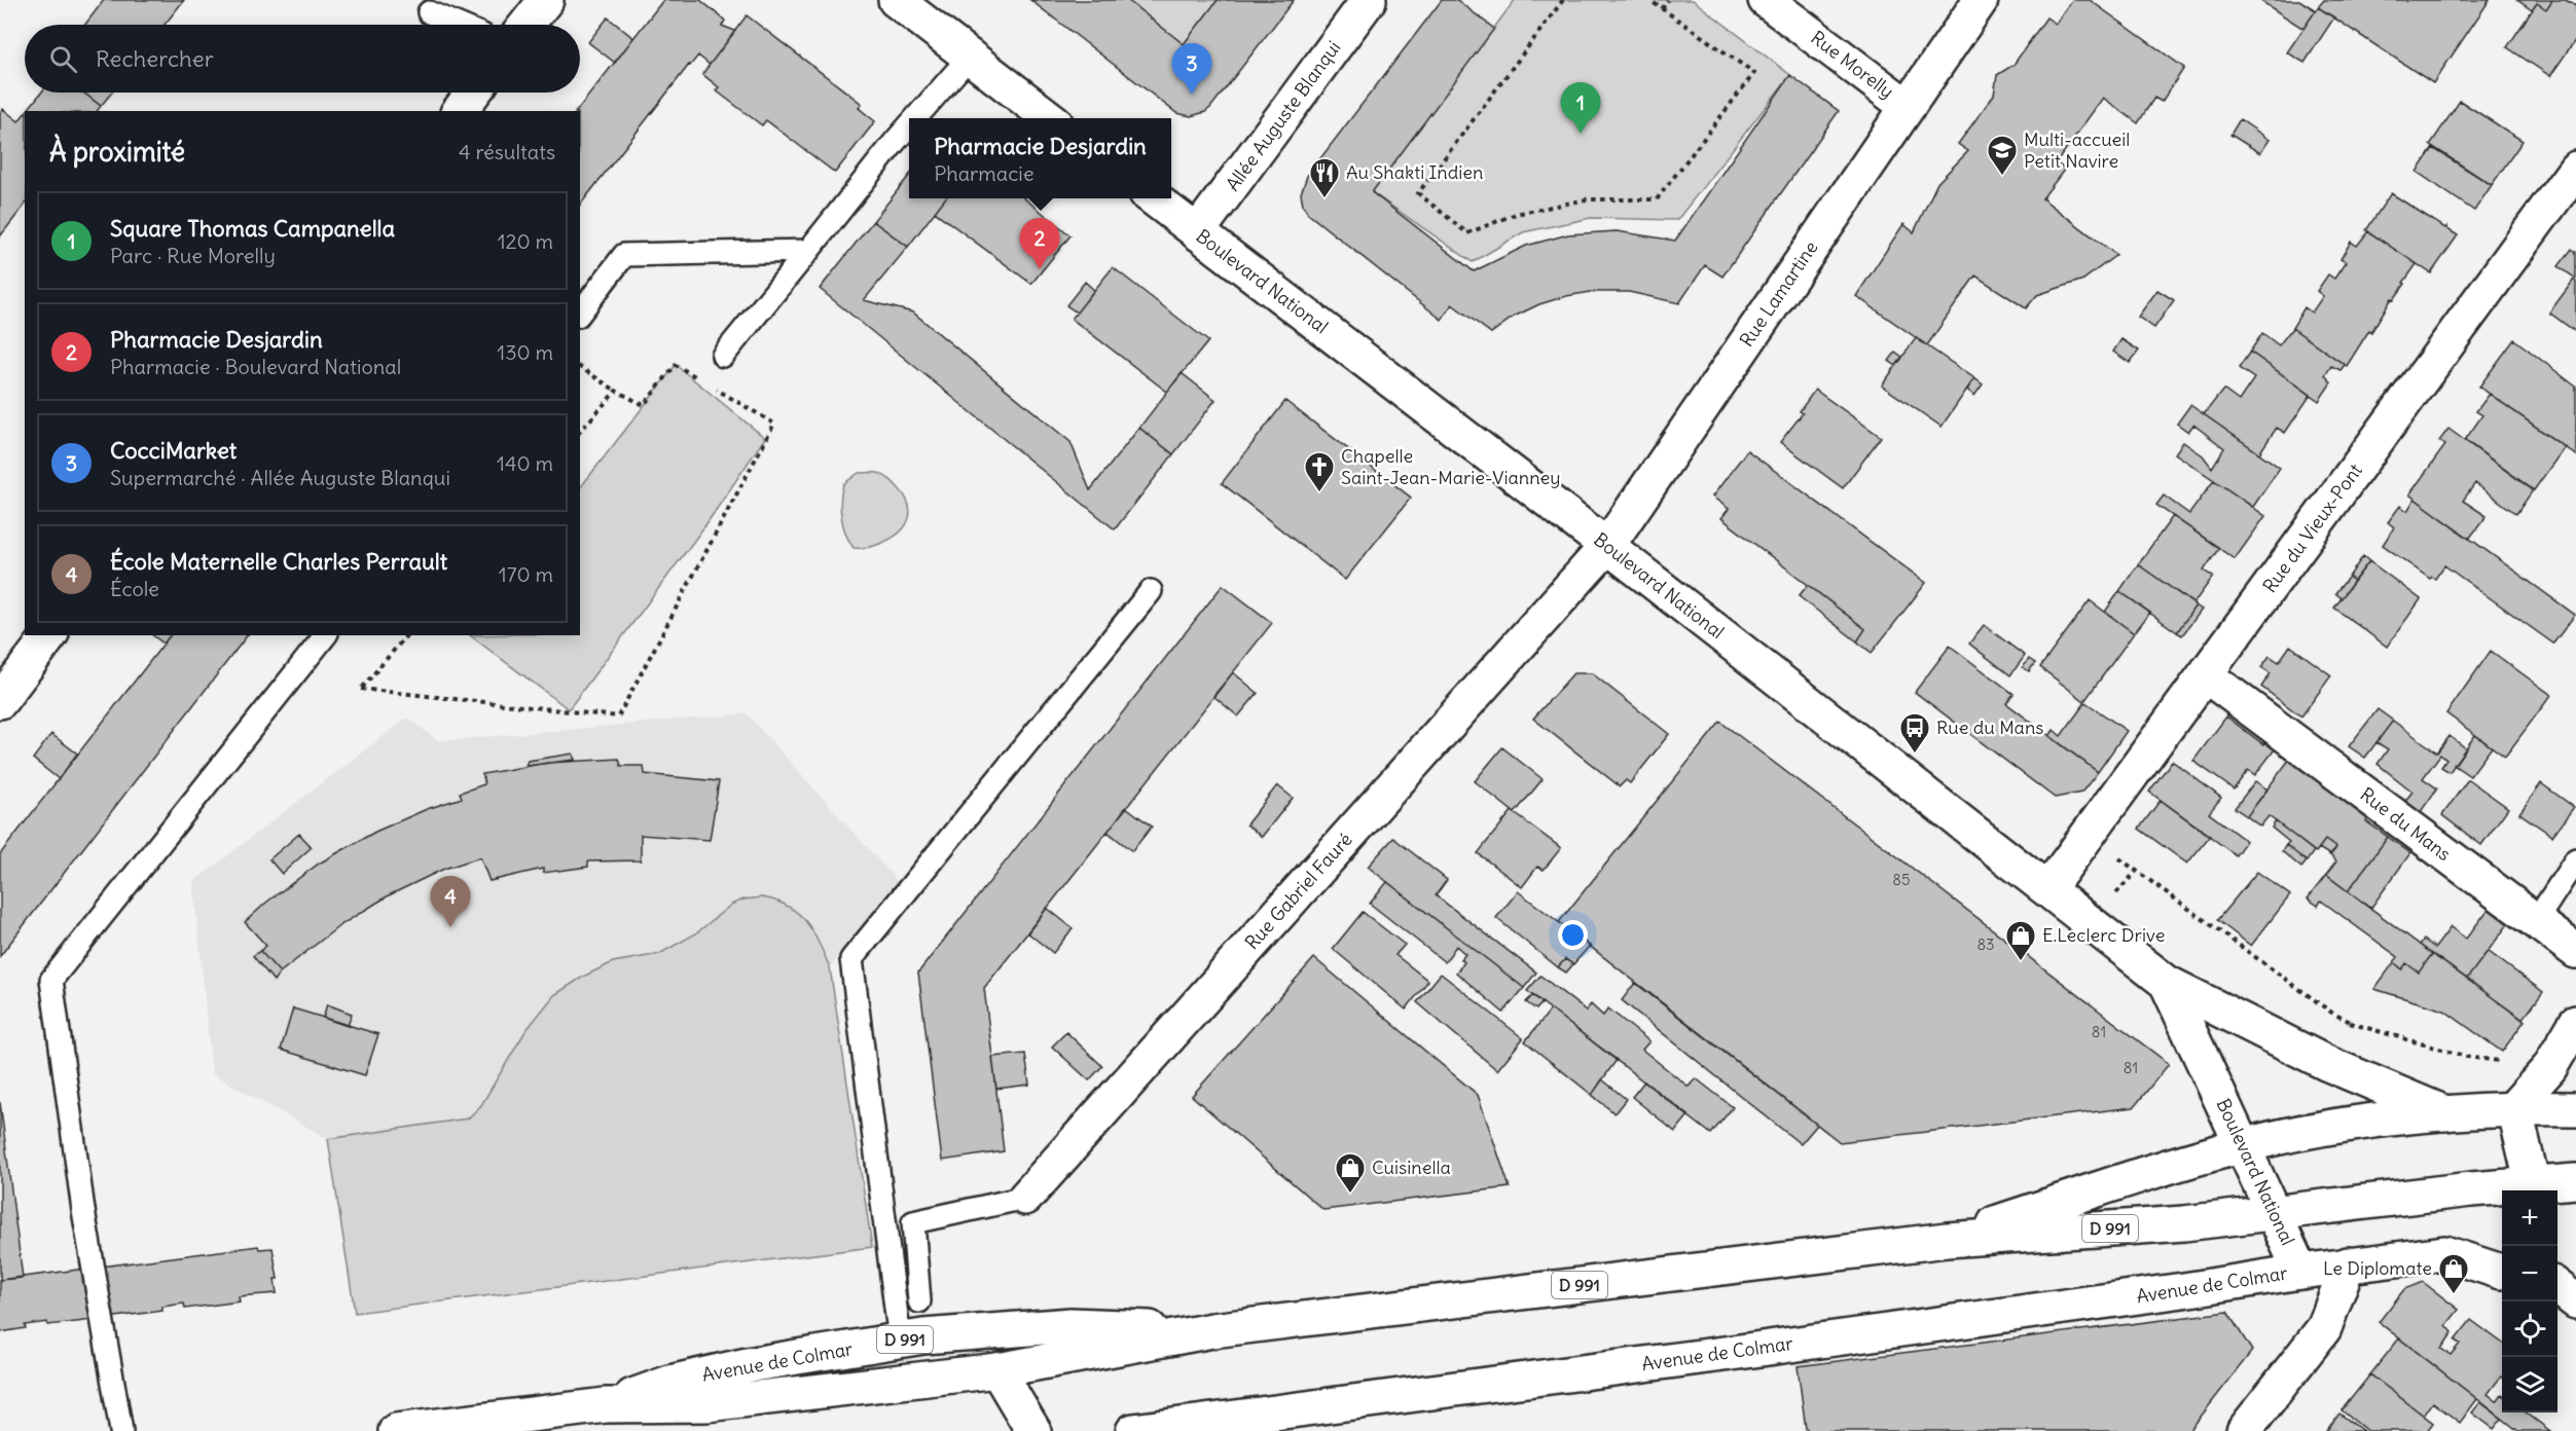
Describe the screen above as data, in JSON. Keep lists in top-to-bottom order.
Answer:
{
  "streets": {
    "street": [
      "Rue Morelly",
      "Allée Auguste Blanqui",
      "Boulevard National",
      "Rue Lamartine",
      "Rue du Vieux-Pont",
      "Rue du Mans",
      "Rue Gabriel Fauré",
      "D 991",
      "Avenue de Colmar"
    ]
  },
  "crossings": [
    ["Rue Morelly", "Rue Lamartine"],
    ["Allée Auguste Blanqui", "Boulevard National"],
    ["Boulevard National", "Rue Lamartine"],
    ["Boulevard National", "Rue du Vieux-Pont"],
    ["Boulevard National", "D 991"],
    ["Boulevard National", "Avenue de Colmar"],
    ["Rue Lamartine", "Rue Gabriel Fauré"],
    ["Rue du Vieux-Pont", "Rue du Mans"],
    ["D 991", "Avenue de Colmar"]
  ],
  "places": {
    "school or university": ["Multi-accueil Petit Navire"],
    "restaurant": ["Au Shakti Indien"],
    "church": ["Chapelle Saint-Jean-Marie-Vianney"],
    "bus stop": ["Rue du Mans"],
    "shop": ["E.Leclerc Drive", "Cuisinella", "Le Diplomate"]
  },
  "house_numbers": [
    "85",
    "83",
    "81",
    "81"
  ],
  "page": {
    "search": "Rechercher",
    "pins": [
      "3",
      "1",
      "2",
      "4"
    ],
    "heading": ["À proximité", "4 résultats"],
    "popup": ["Pharmacie Desjardin", "Pharmacie"],
    "list": [
      {
        "mark": "1",
        "name": "Square Thomas Campanella",
        "note": "Parc · Rue Morelly",
        "value": "120 m"
      },
      {
        "mark": "2",
        "name": "Pharmacie Desjardin",
        "note": "Pharmacie · Boulevard National",
        "value": "130 m"
      },
      {
        "mark": "3",
        "name": "CocciMarket",
        "note": "Supermarché · Allée Auguste Blanqui",
        "value": "140 m"
      },
      {
        "mark": "4",
        "name": "École Maternelle Charles Perrault",
        "note": "École",
        "value": "170 m"
      }
    ],
    "map_buttons": ["+", "−"]
  }
}
